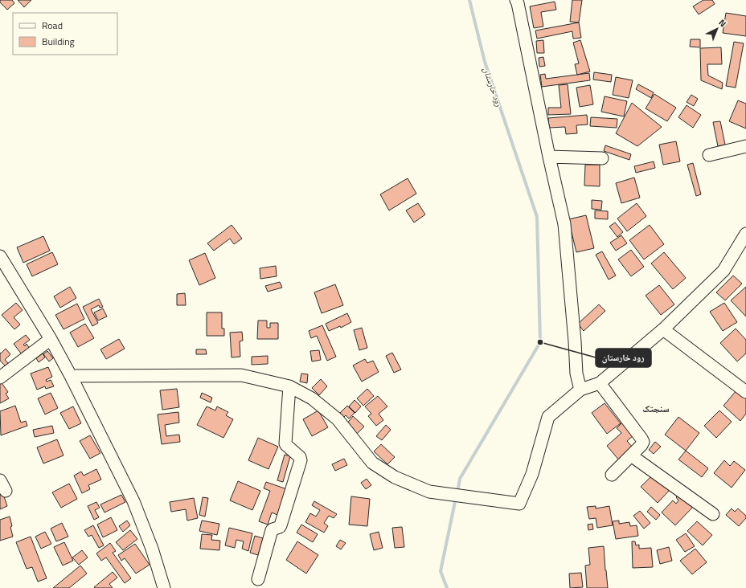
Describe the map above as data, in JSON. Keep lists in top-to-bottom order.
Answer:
{
  "districts": ["سنجتک"],
  "water": ["رود خارستان"],
  "places": ["رود خارستان"],
  "legend": ["Road", "Building"],
  "north": "top right"
}
